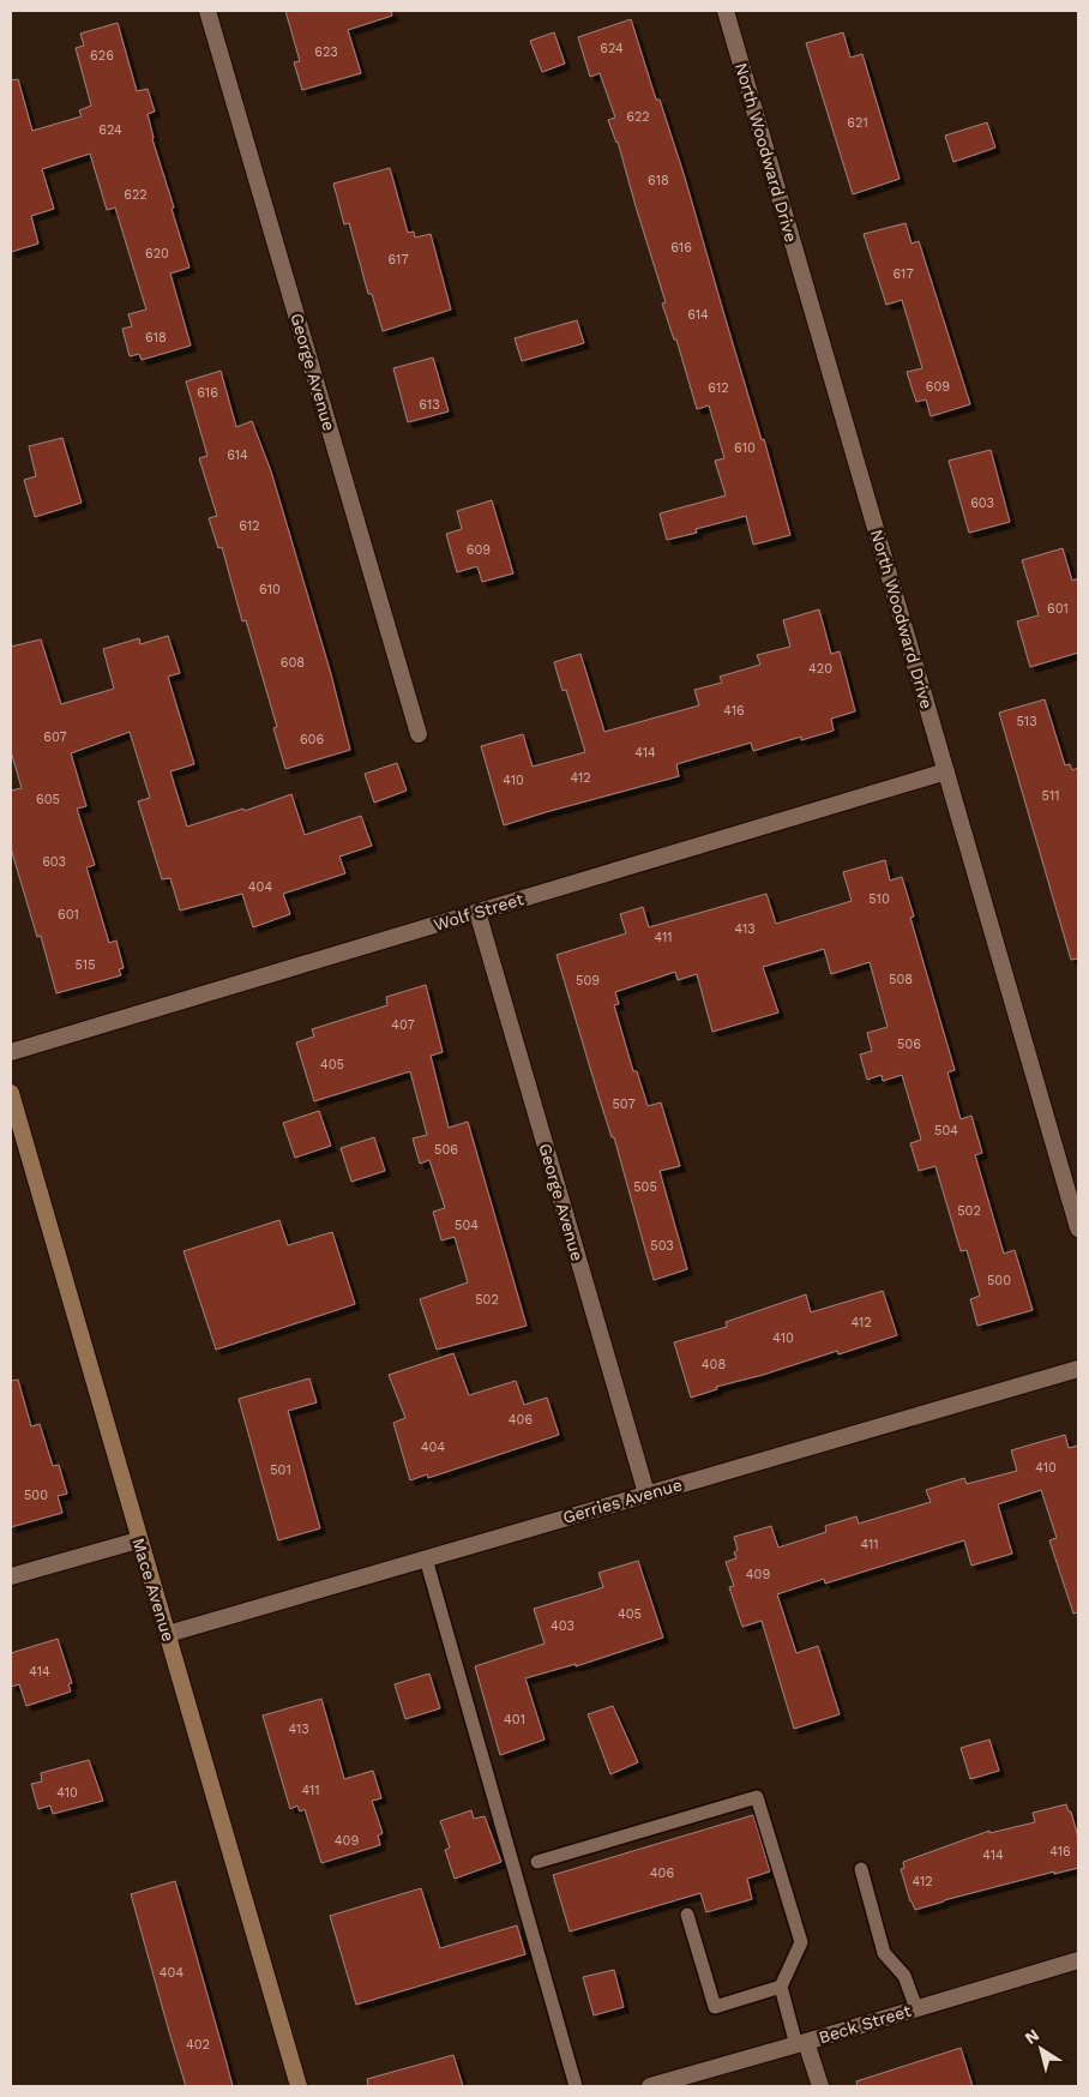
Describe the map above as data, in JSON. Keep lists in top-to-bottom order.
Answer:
{
  "streets": {
    "main road": ["Mace Avenue"],
    "street": [
      "North Woodward Drive",
      "George Avenue",
      "Wolf Street",
      "Gerries Avenue",
      "Beck Street"
    ]
  },
  "crossings": [
    ["North Woodward Drive", "Wolf Street"],
    ["George Avenue", "Wolf Street"],
    ["George Avenue", "Gerries Avenue"],
    ["Gerries Avenue", "Mace Avenue"]
  ],
  "house_numbers": [
    "624",
    "623",
    "626",
    "622",
    "621",
    "624",
    "618",
    "622",
    "616",
    "620",
    "617",
    "617",
    "614",
    "618",
    "609",
    "612",
    "616",
    "613",
    "610",
    "614",
    "603",
    "612",
    "609",
    "610",
    "601",
    "608",
    "420",
    "416",
    "513",
    "607",
    "606",
    "414",
    "412",
    "410",
    "511",
    "605",
    "603",
    "404",
    "510",
    "601",
    "413",
    "411",
    "515",
    "508",
    "509",
    "407",
    "506",
    "405",
    "507",
    "504",
    "506",
    "505",
    "502",
    "504",
    "503",
    "500",
    "502",
    "412",
    "410",
    "408",
    "406",
    "404",
    "410",
    "501",
    "500",
    "411",
    "409",
    "405",
    "403",
    "414",
    "401",
    "413",
    "411",
    "410",
    "409",
    "416",
    "414",
    "406",
    "412",
    "404",
    "402"
  ],
  "north": "top left"
}
